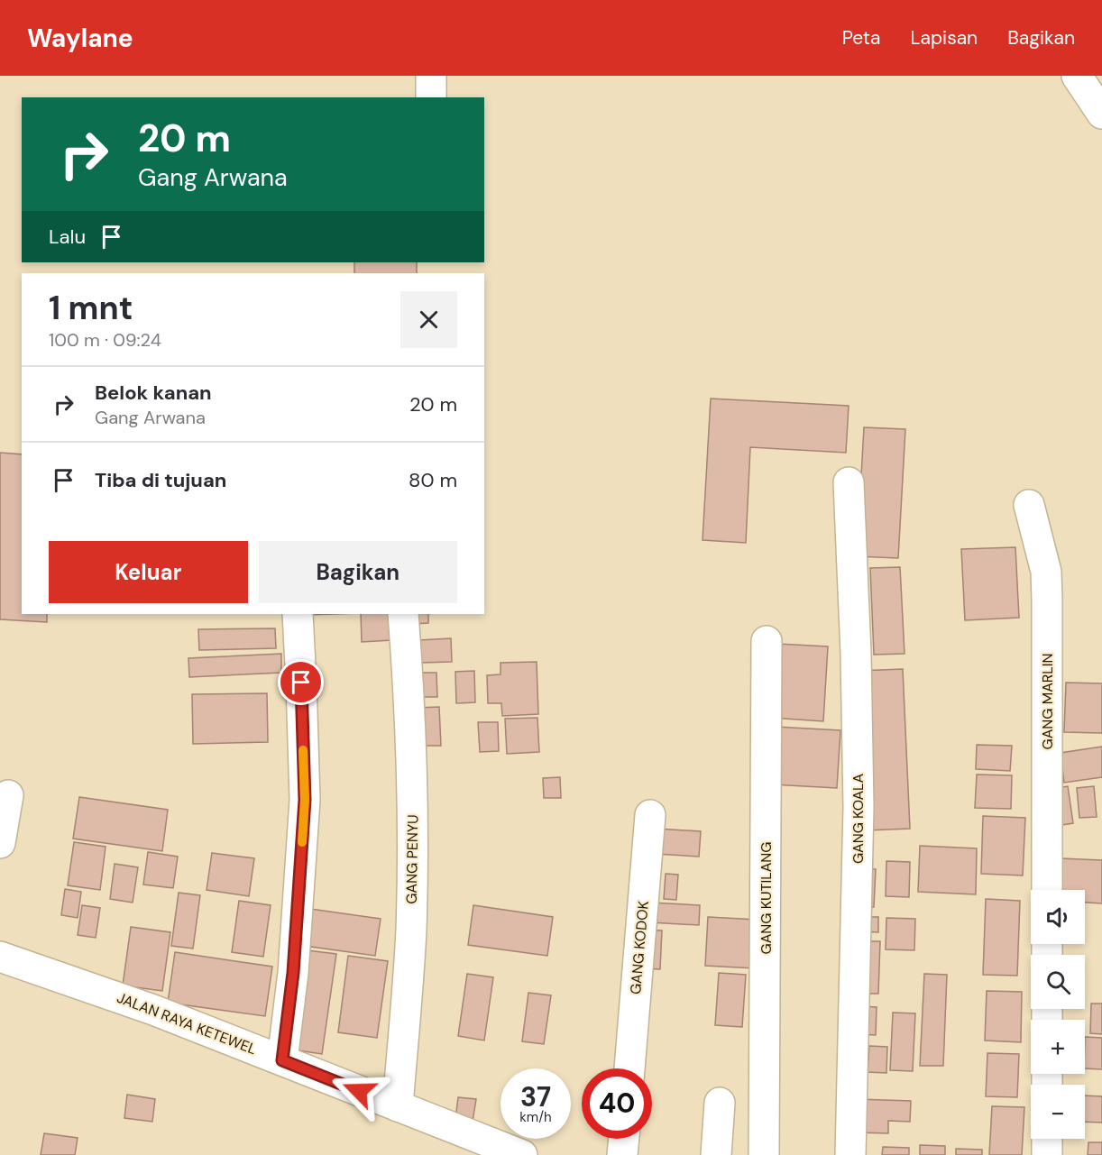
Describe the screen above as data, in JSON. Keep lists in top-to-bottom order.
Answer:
{
  "streets": {
    "street": [
      "GANG MARLIN",
      "GANG KOALA",
      "GANG PENYU",
      "GANG KUTILANG",
      "GANG KODOK",
      "JALAN RAYA KETEWEL"
    ]
  },
  "crossings": [
    ["GANG PENYU", "JALAN RAYA KETEWEL"]
  ],
  "page": {
    "header": "Waylane",
    "nav": ["Peta", "Lapisan", "Bagikan"],
    "turn": ["20 m", "Gang Arwana"],
    "then": "Lalu",
    "heading": ["1 mnt", "100 m · 09:24"],
    "list": [
      {
        "name": "Belok kanan",
        "note": "Gang Arwana",
        "value": "20 m"
      },
      {
        "name": "Tiba di tujuan",
        "value": "80 m"
      }
    ],
    "buttons": ["Keluar", "Bagikan"],
    "map_buttons": ["+", "−"],
    "speed": "37 km/h",
    "limit": "40"
  }
}
